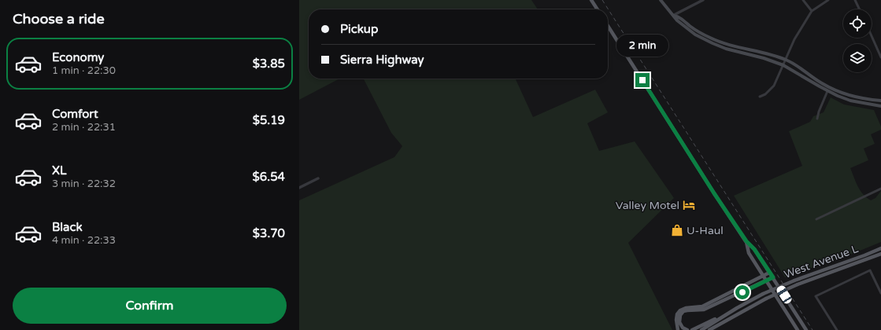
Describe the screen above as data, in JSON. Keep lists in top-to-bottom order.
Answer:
{
  "streets": {
    "main road": ["West Avenue L"]
  },
  "places": {
    "hotel": ["Valley Motel"],
    "shop": ["U-Haul"]
  },
  "page": {
    "heading": "Choose a ride",
    "banner": ["Pickup", "Sierra Highway"],
    "bubble": "2 min",
    "list": [
      {
        "name": "Economy",
        "note": "1 min · 22:30",
        "value": "$3.85"
      },
      {
        "name": "Comfort",
        "note": "2 min · 22:31",
        "value": "$5.19"
      },
      {
        "name": "XL",
        "note": "3 min · 22:32",
        "value": "$6.54"
      },
      {
        "name": "Black",
        "note": "4 min · 22:33",
        "value": "$3.70"
      }
    ],
    "buttons": "Confirm"
  }
}
